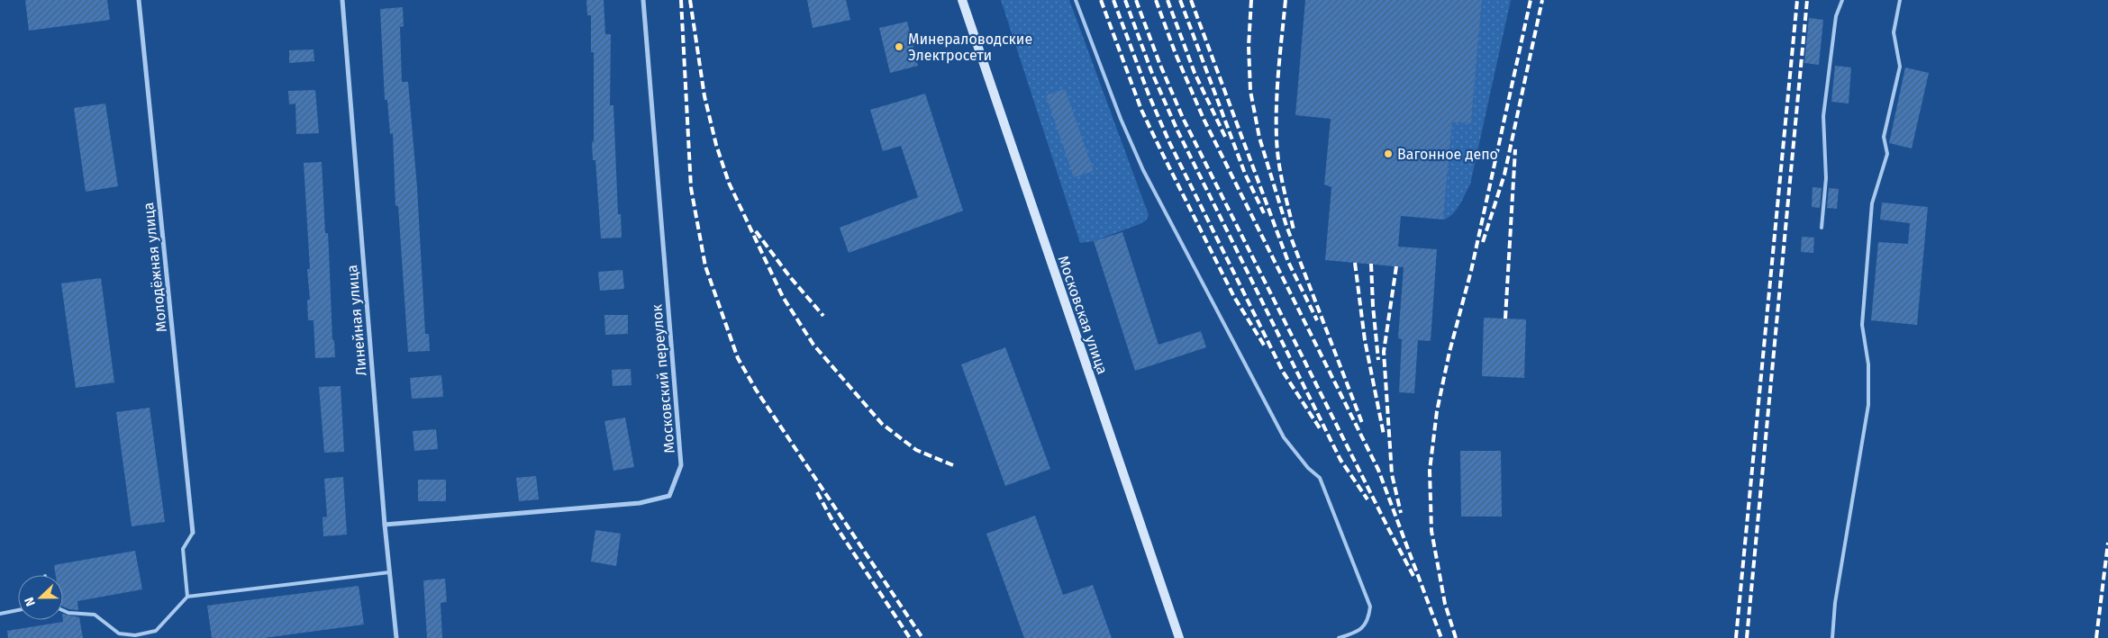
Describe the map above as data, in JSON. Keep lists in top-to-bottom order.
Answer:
{
  "streets": {
    "street": [
      "Молодёжная улица",
      "Московская улица",
      "Линейная улица",
      "Московский переулок"
    ]
  },
  "crossings": [
    ["Линейная улица", "Московский переулок"]
  ],
  "places": ["Минераловодские Электросети", "Вагонное депо"],
  "north": "left"
}
